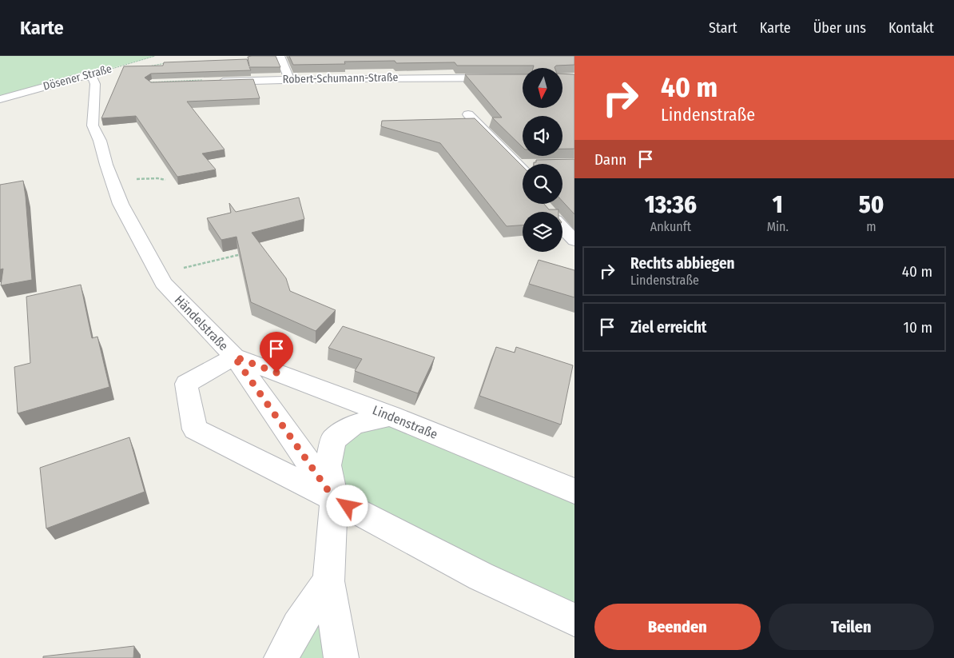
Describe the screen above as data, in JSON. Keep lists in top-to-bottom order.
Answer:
{
  "streets": {
    "street": [
      "Dösener Straße",
      "Robert-Schumann-Straße",
      "Händelstraße",
      "Lindenstraße"
    ]
  },
  "crossings": [
    ["Dösener Straße", "Händelstraße"],
    ["Händelstraße", "Lindenstraße"]
  ],
  "north": "bottom",
  "page": {
    "header": "Karte",
    "nav": [
      "Start",
      "Karte",
      "Über uns",
      "Kontakt"
    ],
    "turn": ["40 m", "Lindenstraße"],
    "then": "Dann",
    "eta": [
      "13:36",
      "Ankunft",
      "1",
      "Min.",
      "50",
      "m"
    ],
    "list": [
      {
        "name": "Rechts abbiegen",
        "note": "Lindenstraße",
        "value": "40 m"
      },
      {
        "name": "Ziel erreicht",
        "value": "10 m"
      }
    ],
    "buttons": ["Beenden", "Teilen"]
  }
}
